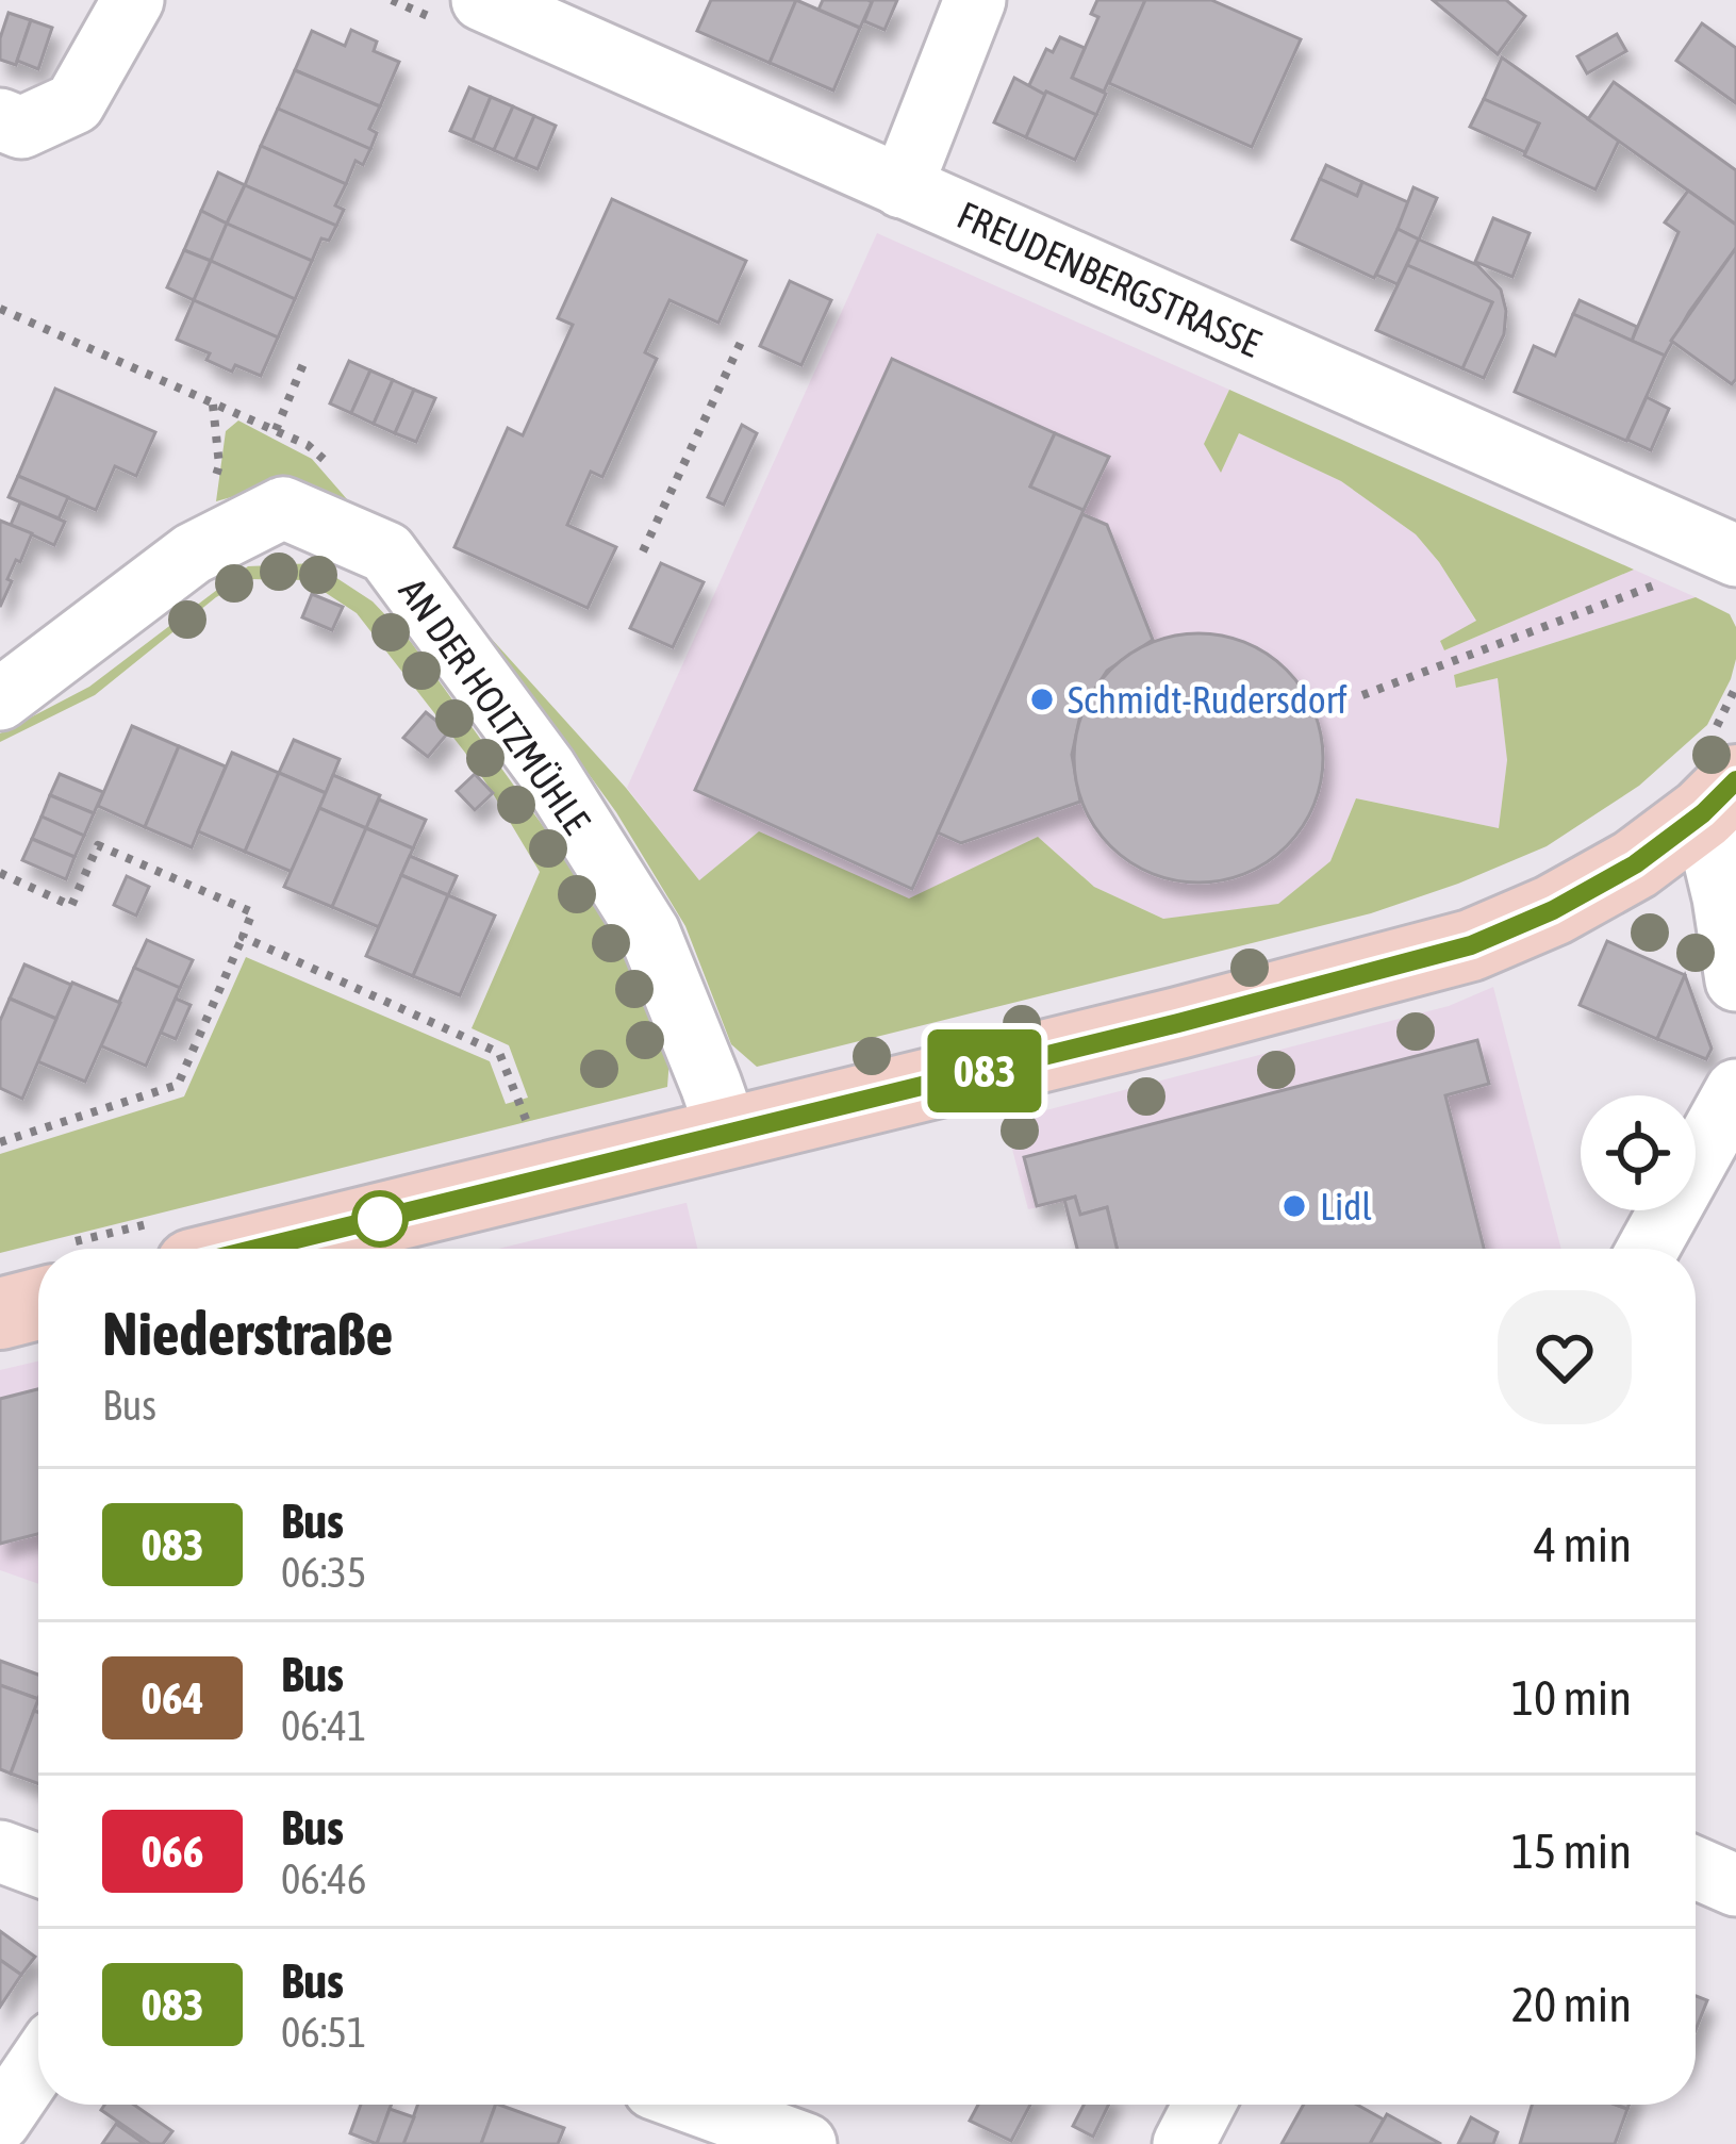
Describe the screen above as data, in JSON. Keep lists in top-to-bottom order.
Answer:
{
  "streets": {
    "street": ["FREUDENBERGSTRASSE", "AN DER HOLTZMÜHLE"]
  },
  "places": ["Schmidt-Rudersdorf", "Lidl"],
  "lines": ["bus line 083"],
  "page": {
    "on_map": "083",
    "heading": ["Niederstraße", "Bus"],
    "list": [
      {
        "mark": "083",
        "name": "Bus",
        "note": "06:35",
        "value": "4 min"
      },
      {
        "mark": "064",
        "name": "Bus",
        "note": "06:41",
        "value": "10 min"
      },
      {
        "mark": "066",
        "name": "Bus",
        "note": "06:46",
        "value": "15 min"
      },
      {
        "mark": "083",
        "name": "Bus",
        "note": "06:51",
        "value": "20 min"
      }
    ]
  }
}
